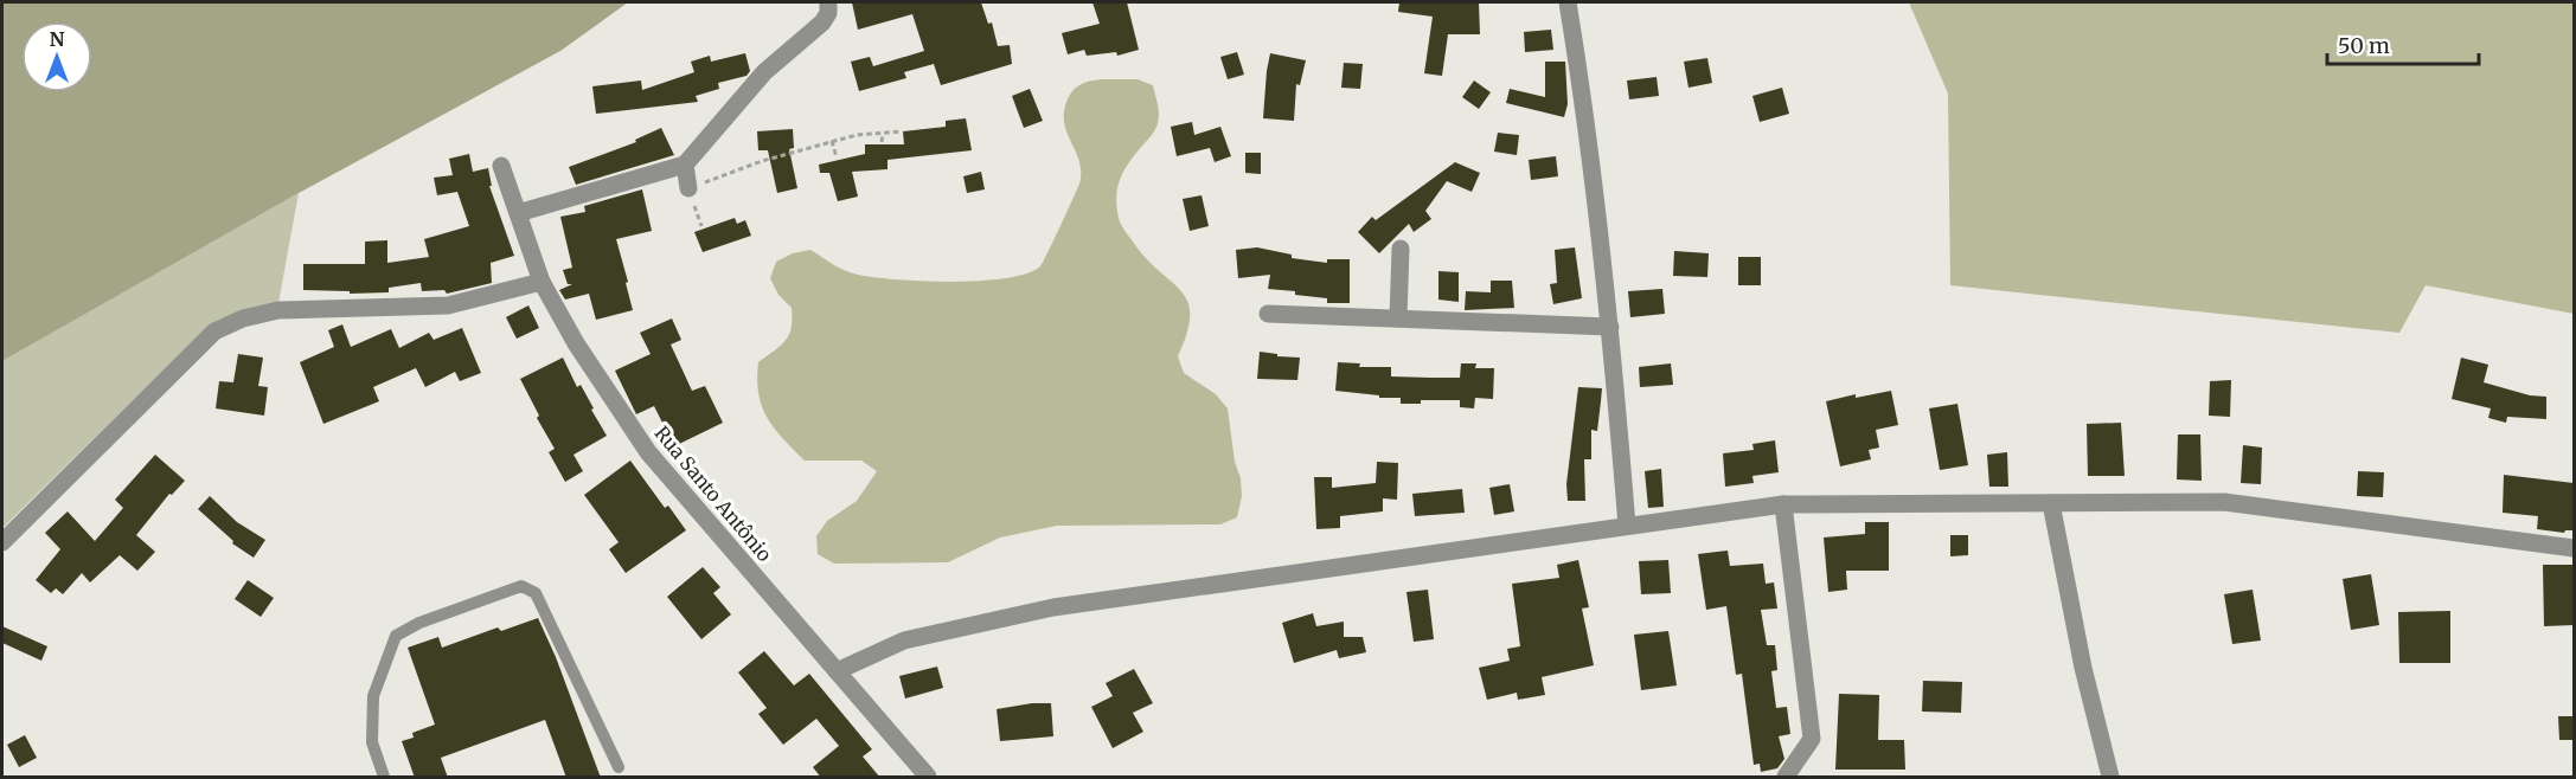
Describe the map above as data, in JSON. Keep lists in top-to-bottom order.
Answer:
{
  "streets": {
    "street": ["Rua Santo Antônio"]
  },
  "scale_bar": "50 m",
  "north": "top"
}
